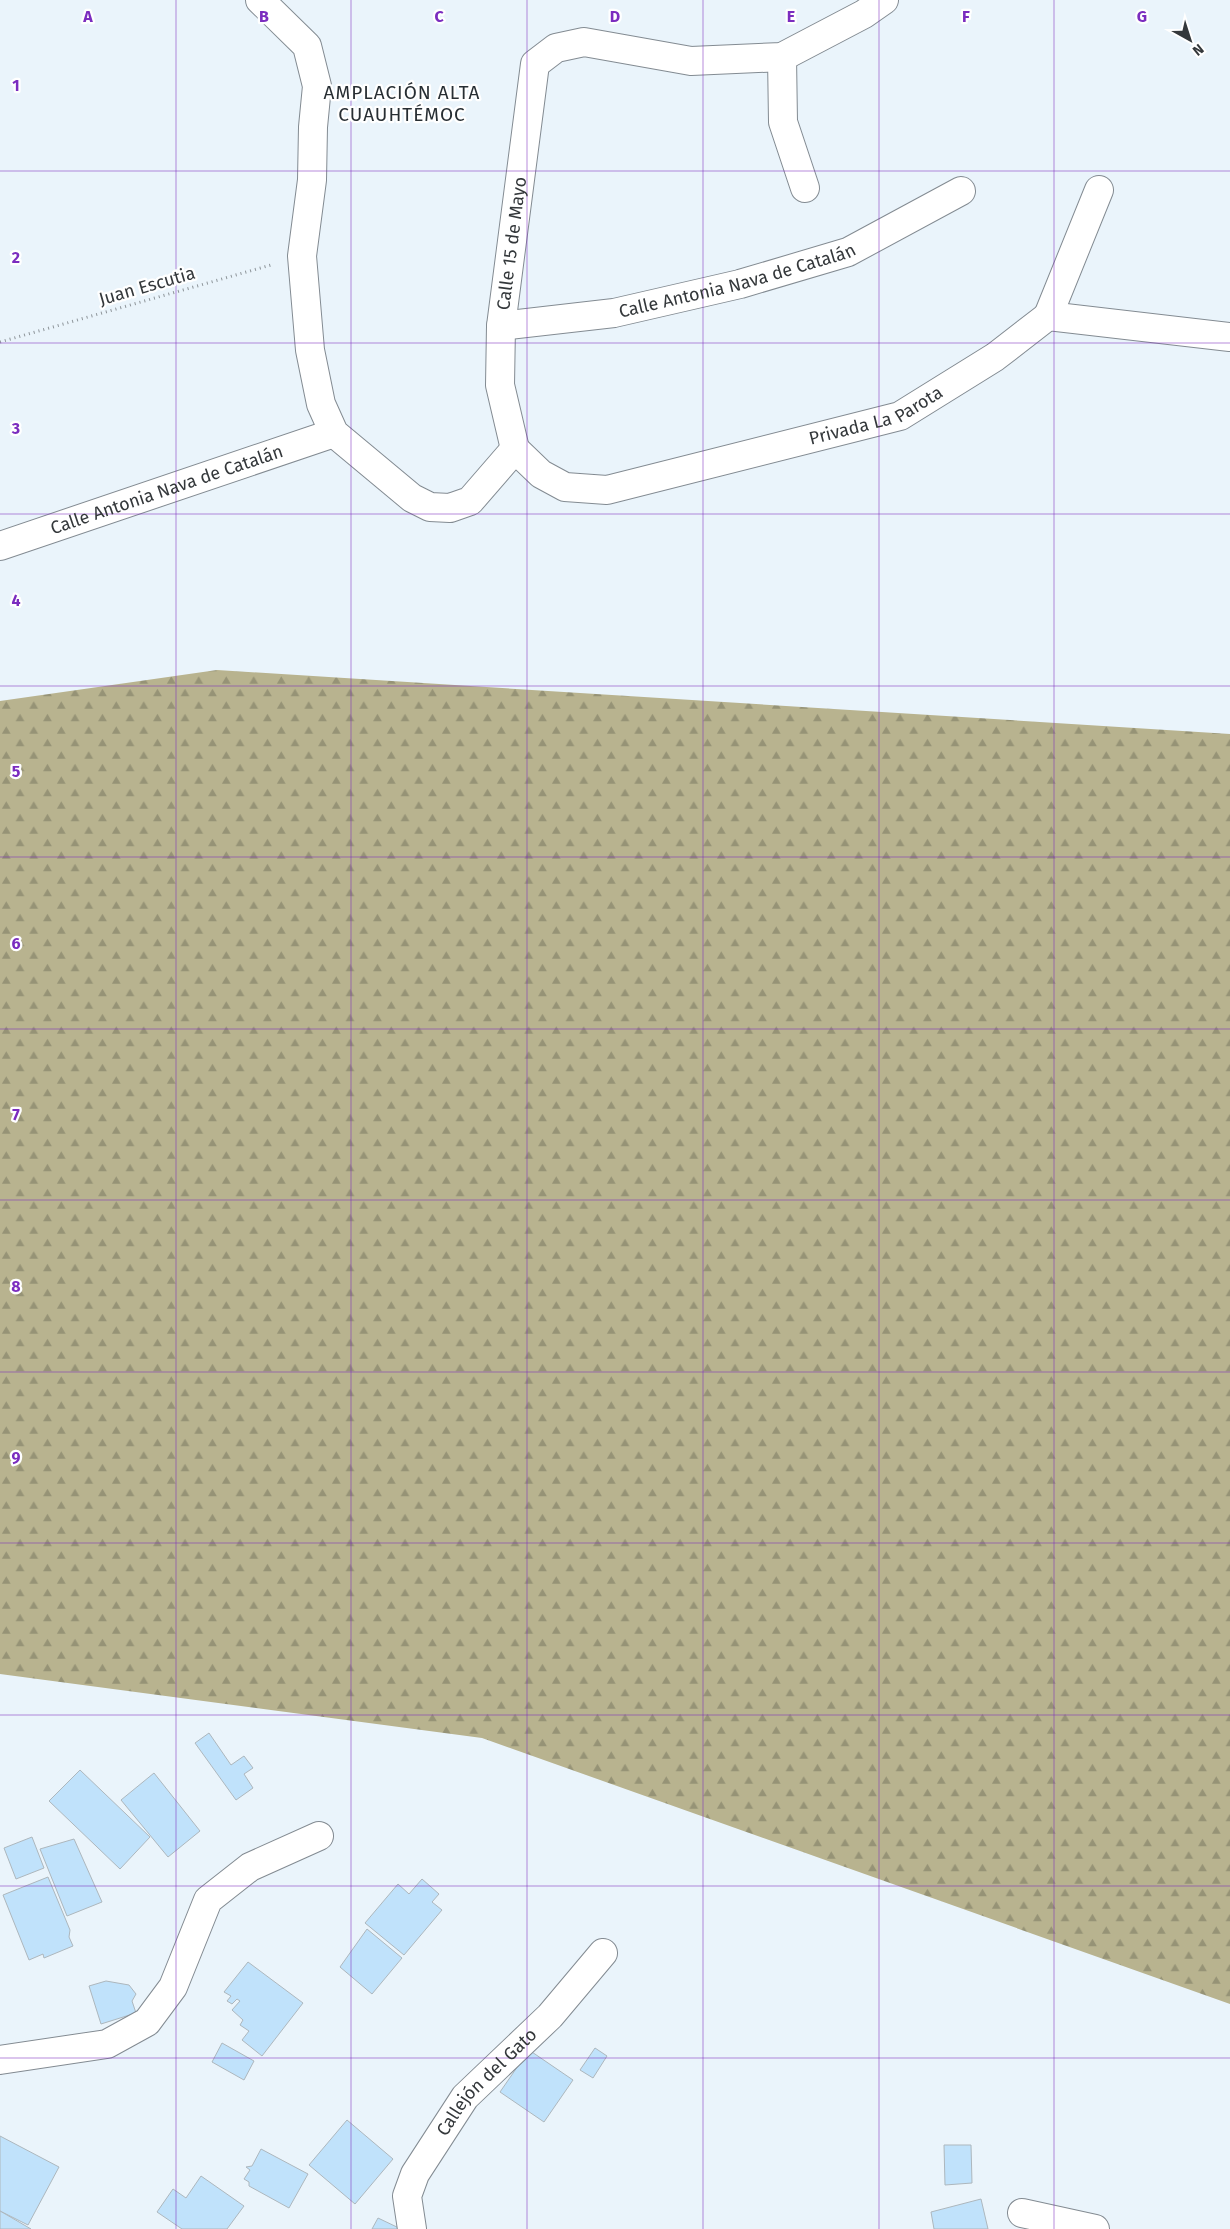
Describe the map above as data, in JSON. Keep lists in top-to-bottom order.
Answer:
{
  "streets": {
    "street": [
      "Calle 15 de Mayo",
      "Calle Antonia Nava de Catalán",
      "Privada La Parota",
      "Callejón del Gato"
    ],
    "path": ["Juan Escutia"]
  },
  "crossings": [
    ["Calle 15 de Mayo", "Calle Antonia Nava de Catalán"],
    ["Calle 15 de Mayo", "Privada La Parota"]
  ],
  "districts": ["AMPLACIÓN ALTA CUAUHTÉMOC"],
  "north": "bottom right",
  "grid": {
    "columns": [
      "A",
      "B",
      "C",
      "D",
      "E",
      "F",
      "G"
    ],
    "rows": [
      "1",
      "2",
      "3",
      "4",
      "5",
      "6",
      "7",
      "8",
      "9"
    ]
  }
}
